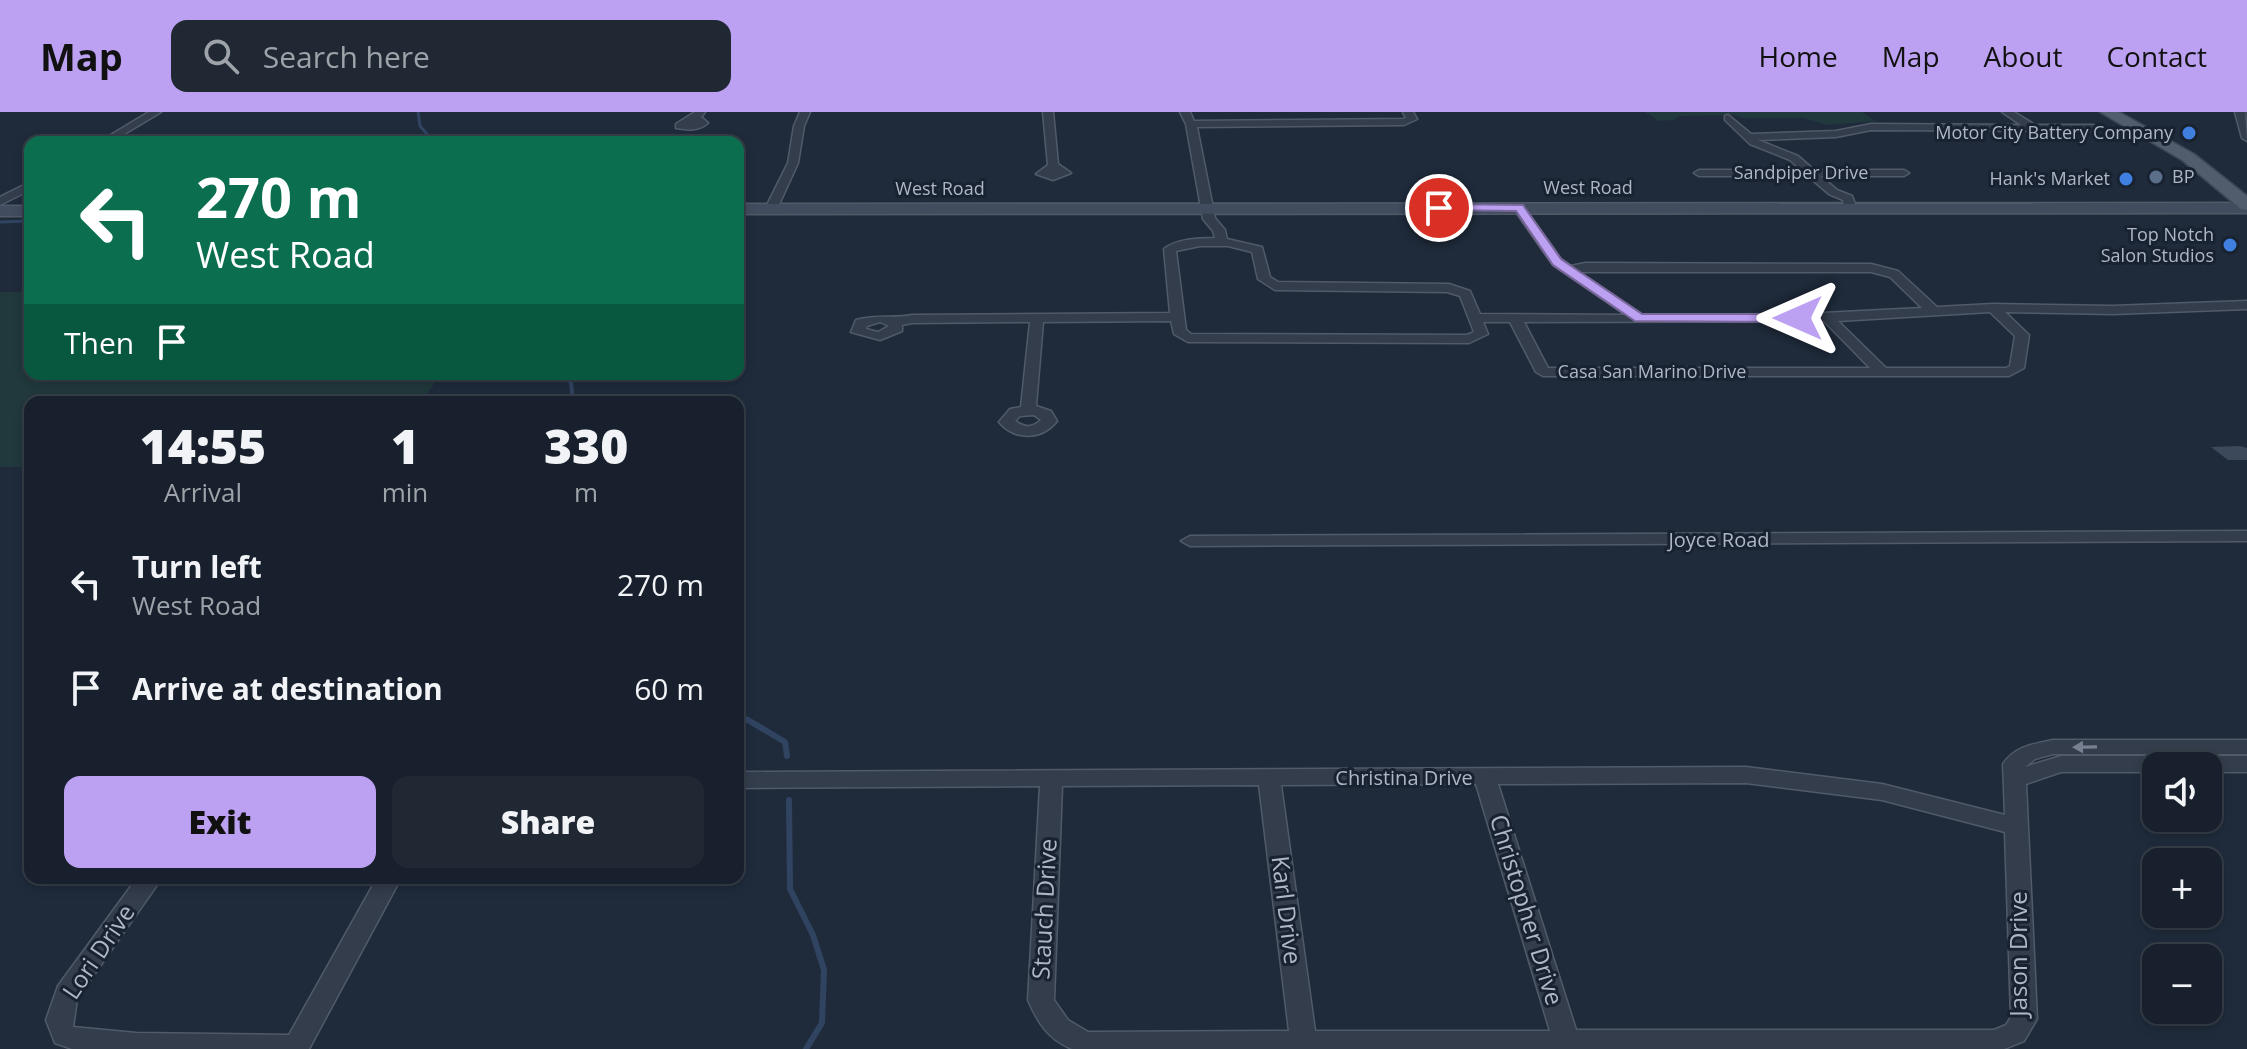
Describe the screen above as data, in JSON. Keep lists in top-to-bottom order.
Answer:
{
  "streets": {
    "street": [
      "Sandpiper Drive",
      "West Road",
      "Casa San Marino Drive",
      "Joyce Road",
      "Christina Drive",
      "Stauch Drive",
      "Karl Drive",
      "Christopher Drive",
      "Lori Drive",
      "Jason Drive"
    ]
  },
  "crossings": [
    ["Christina Drive", "Stauch Drive"],
    ["Christina Drive", "Karl Drive"],
    ["Christina Drive", "Christopher Drive"],
    ["Christina Drive", "Jason Drive"],
    ["Stauch Drive", "Jason Drive"],
    ["Karl Drive", "Jason Drive"],
    ["Christopher Drive", "Jason Drive"]
  ],
  "places": [
    "Motor City Battery Company",
    "BP",
    "Hank's Market",
    "Top Notch Salon Studios"
  ],
  "page": {
    "header": "Map",
    "search": "Search here",
    "nav": [
      "Home",
      "Map",
      "About",
      "Contact"
    ],
    "turn": ["270 m", "West Road"],
    "then": "Then",
    "eta": [
      "14:55",
      "Arrival",
      "1",
      "min",
      "330",
      "m"
    ],
    "list": [
      {
        "name": "Turn left",
        "note": "West Road",
        "value": "270 m"
      },
      {
        "name": "Arrive at destination",
        "value": "60 m"
      }
    ],
    "map_buttons": ["+", "−"],
    "buttons": ["Exit", "Share"]
  }
}
